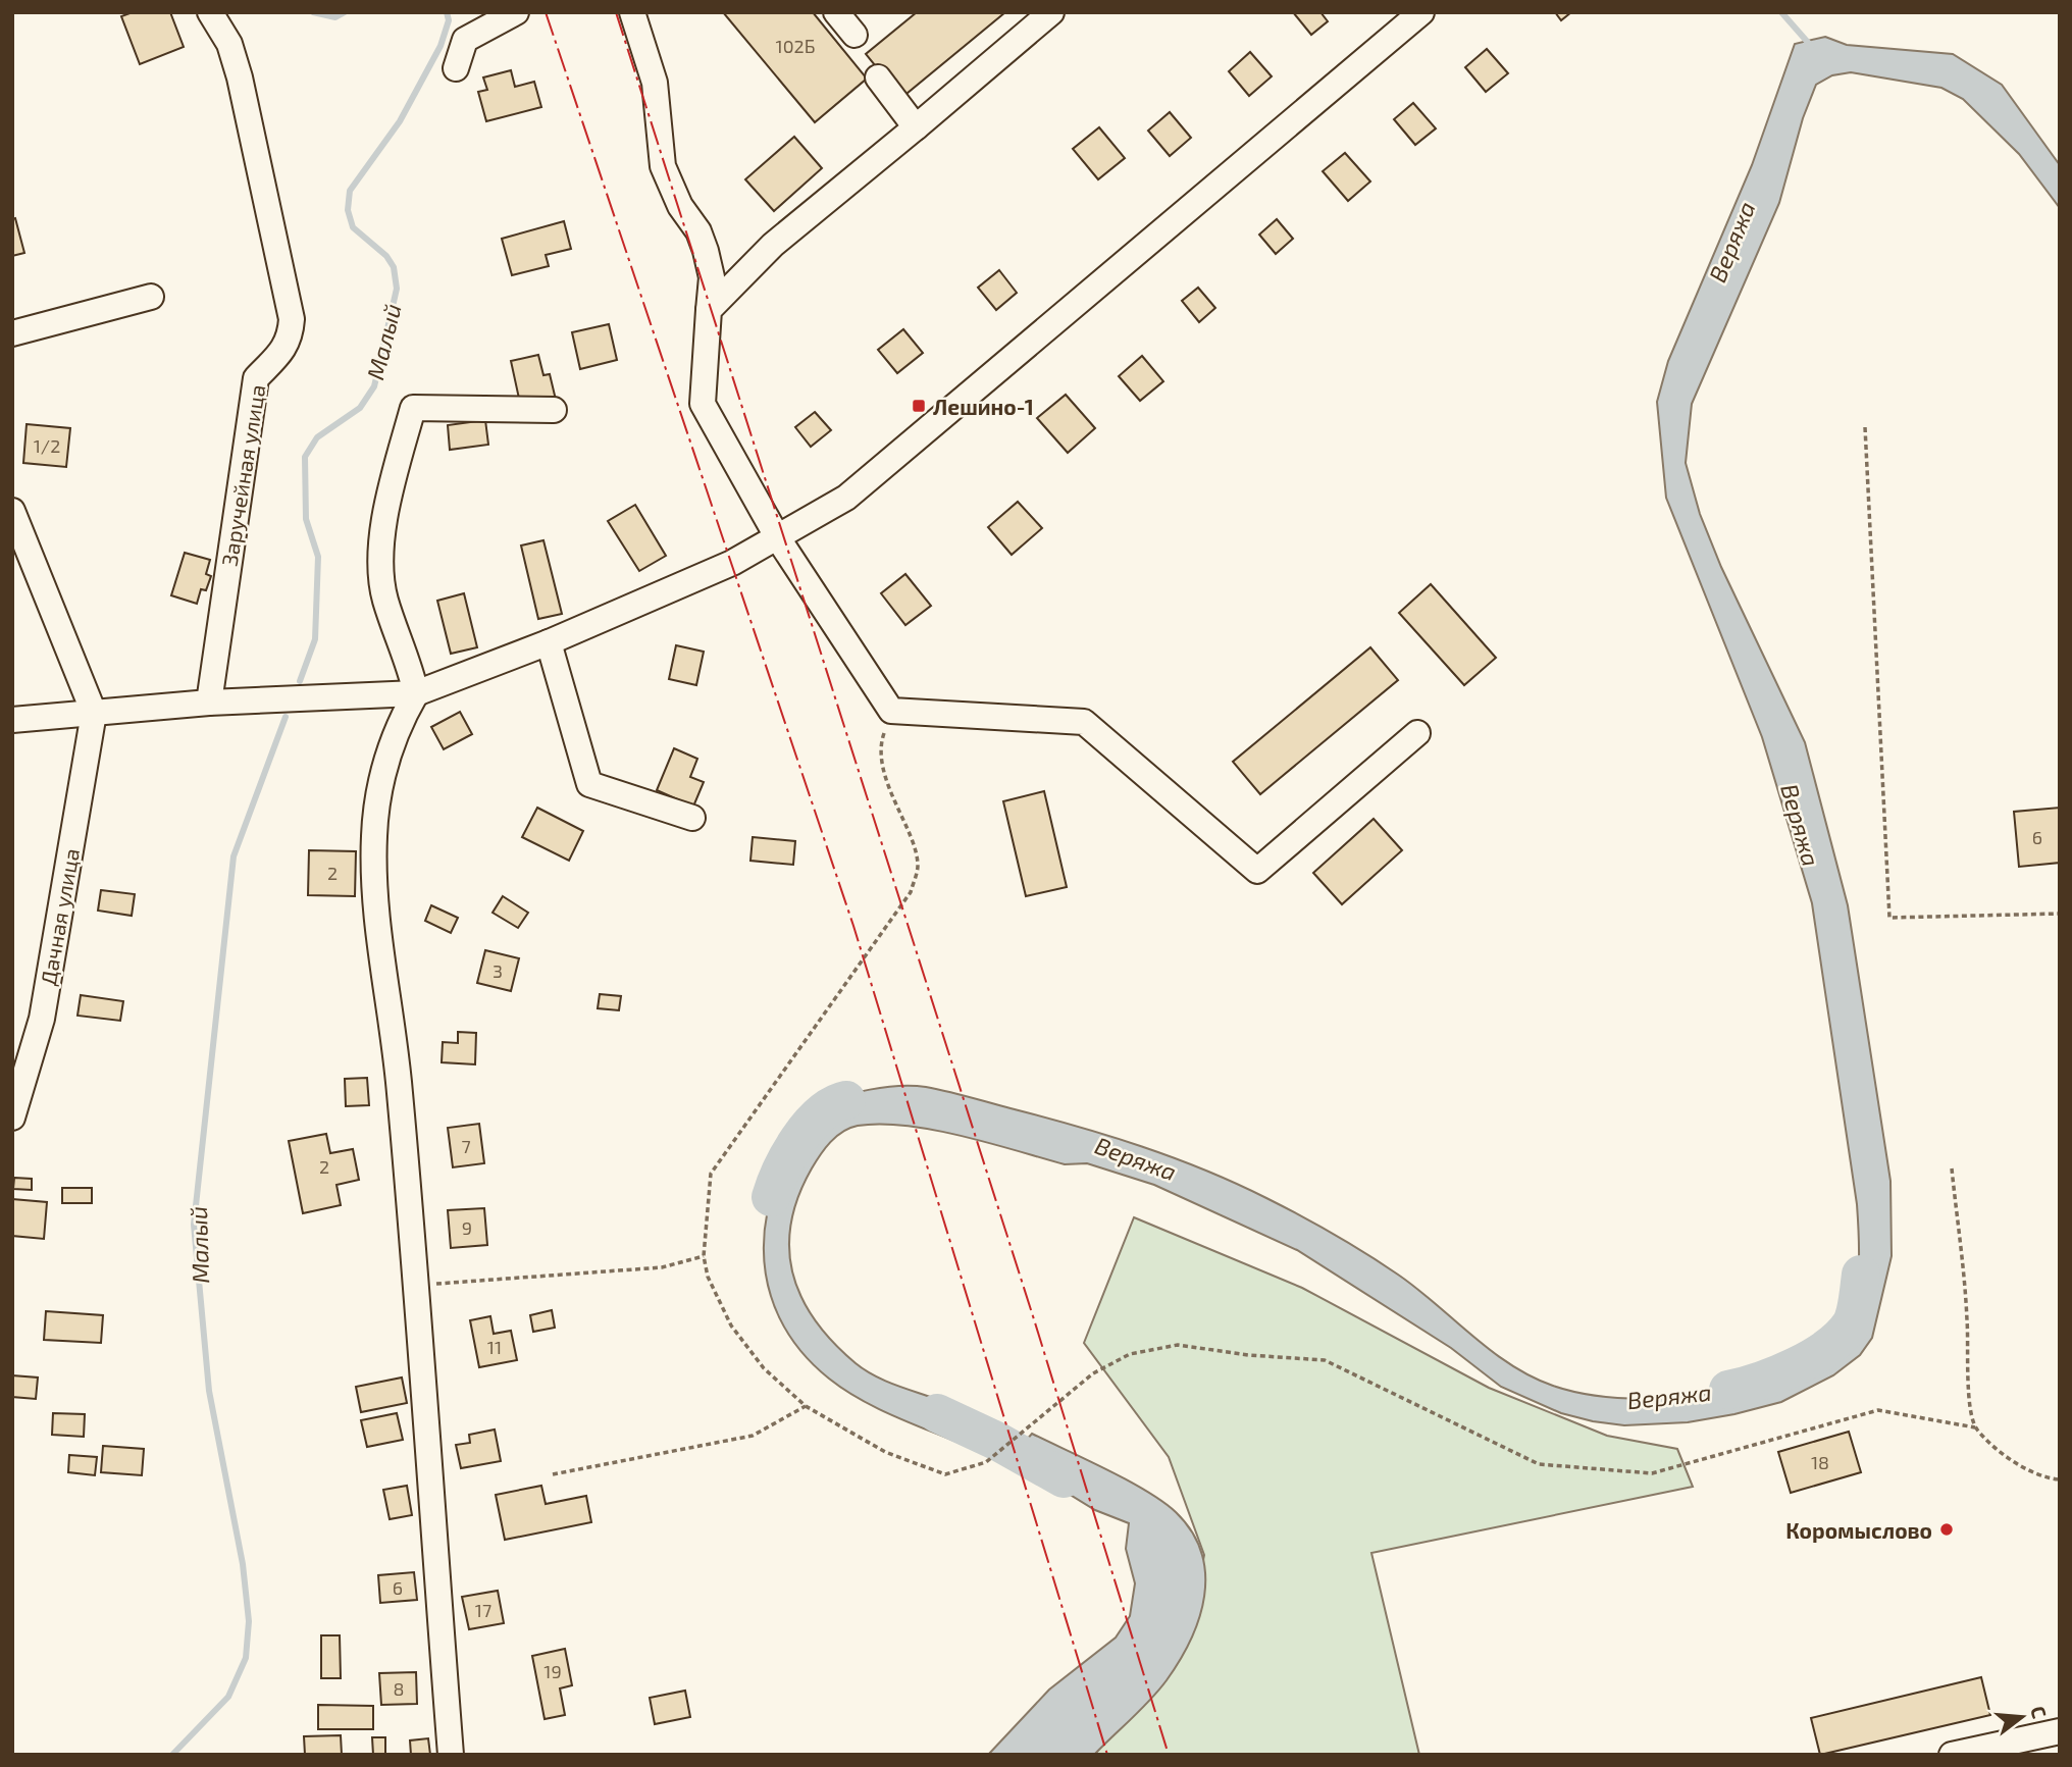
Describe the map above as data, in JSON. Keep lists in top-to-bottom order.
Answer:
{
  "streets": {
    "street": ["Заручейная улица", "Дачная улица"]
  },
  "water": ["Веряжа", "Малый"],
  "places": {
    "transit": ["Лешино-1"],
    "other": ["Коромыслово"]
  },
  "house_numbers": [
    "102Б",
    "1/2",
    "6",
    "2",
    "3",
    "7",
    "2",
    "9",
    "11",
    "18",
    "6",
    "17",
    "19",
    "8"
  ],
  "north": "right"
}
